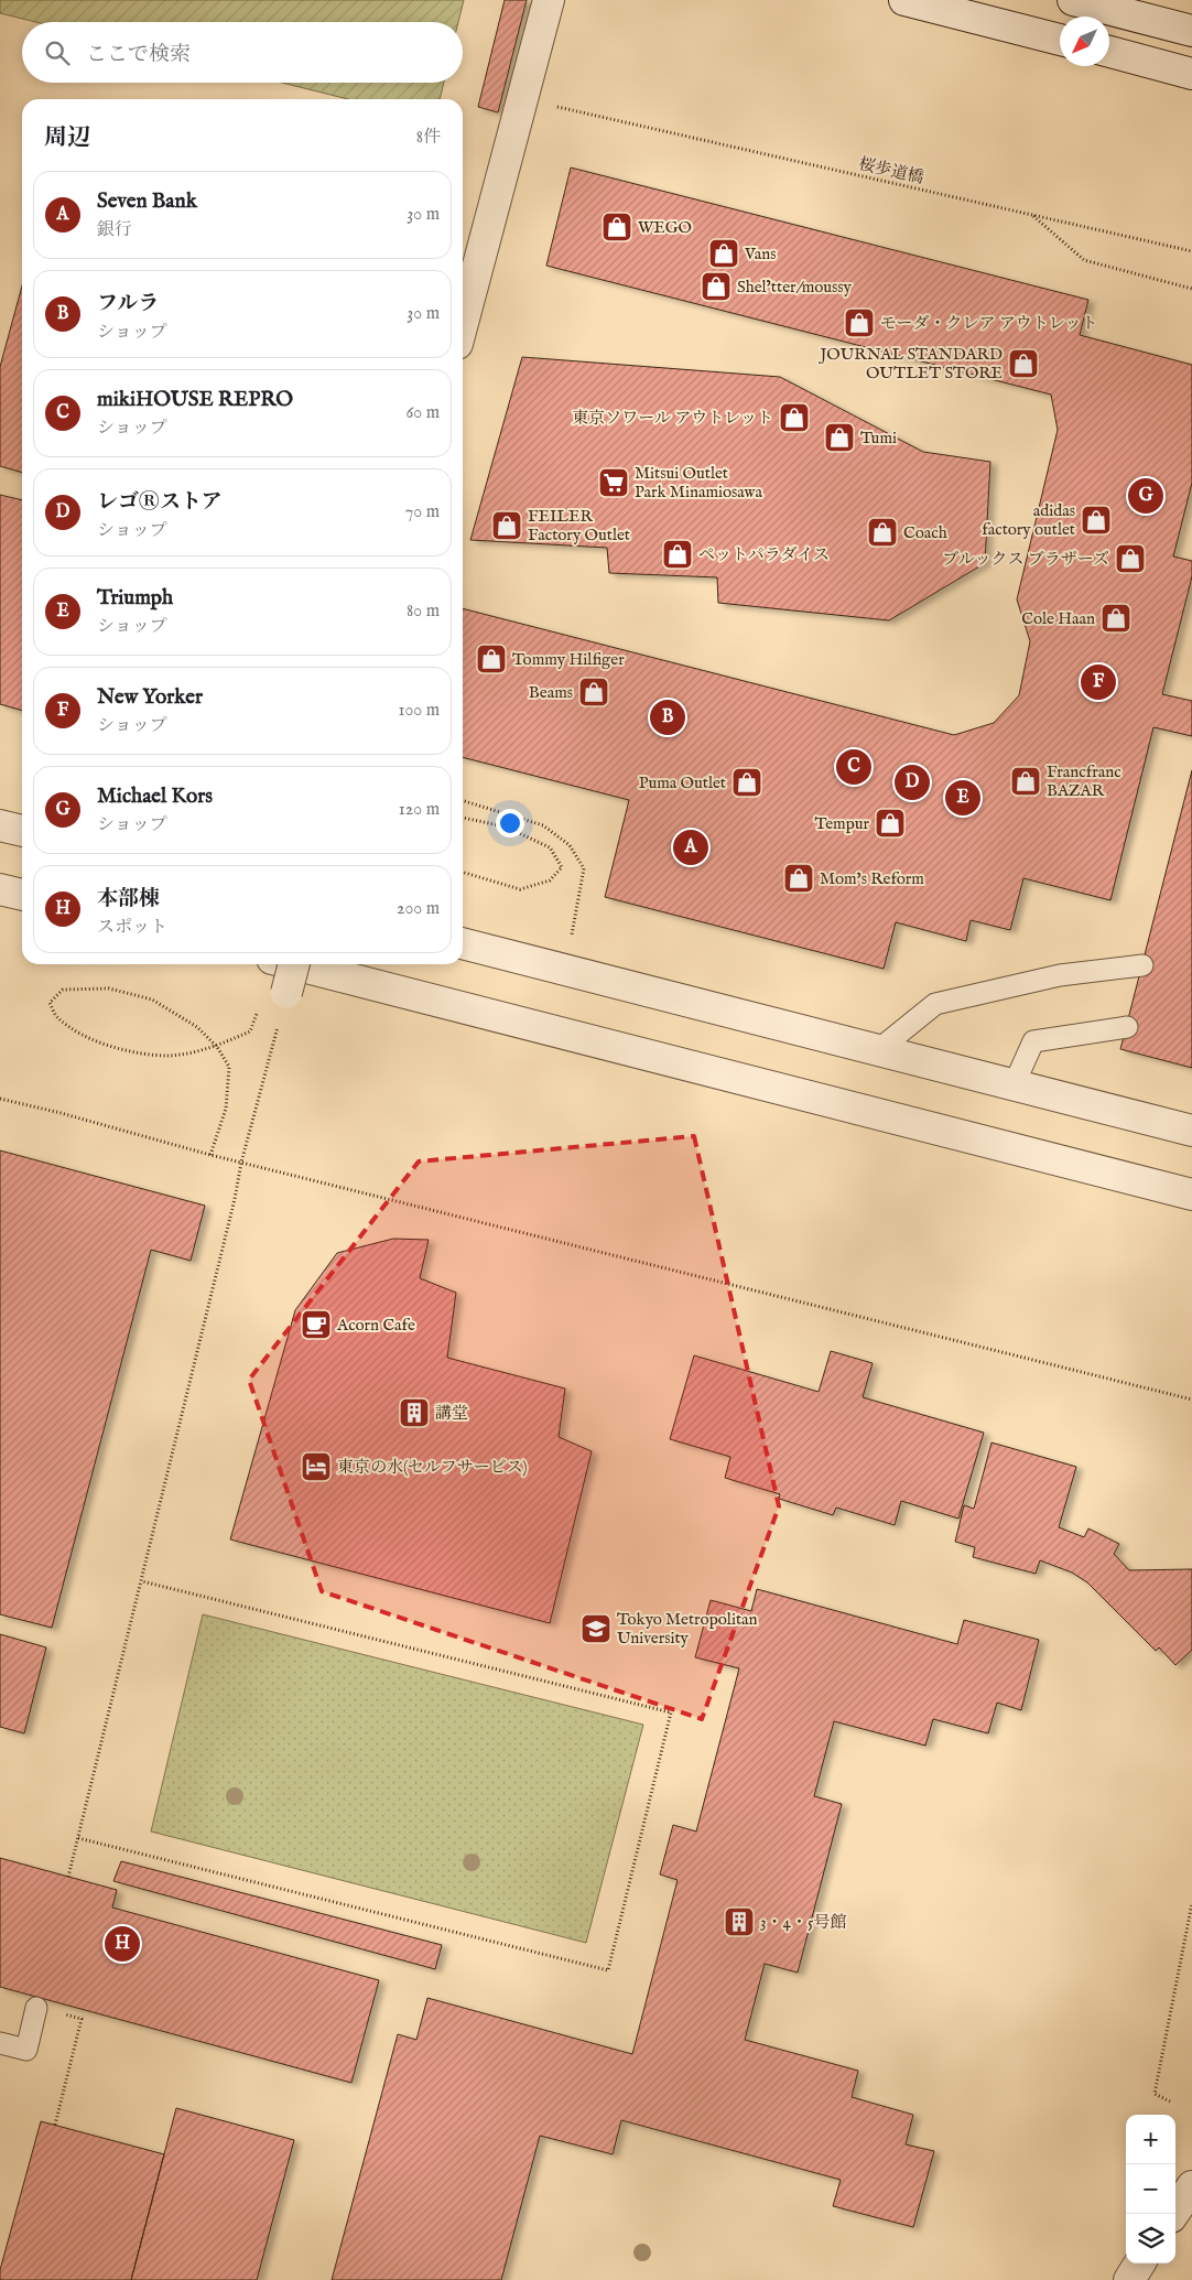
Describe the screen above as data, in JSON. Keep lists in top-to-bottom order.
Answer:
{
  "streets": {
    "path": ["桜歩道橋"]
  },
  "places": {
    "shop": [
      "WEGO",
      "Vans",
      "Shel’tter/moussy",
      "モーダ・クレア アウトレット",
      "JOURNAL STANDARD OUTLET STORE",
      "東京ソワール アウトレット",
      "Tumi",
      "adidas factory outlet",
      "FEILER Factory Outlet",
      "Coach",
      "ペットパラダイス",
      "ブルックス ブラザーズ",
      "Cole Haan",
      "Tommy Hilfiger",
      "Beams",
      "Francfranc BAZAR",
      "Puma Outlet",
      "Tempur",
      "Mom's Reform"
    ],
    "supermarket": ["Mitsui Outlet Park Minamiosawa"],
    "cafe": ["Acorn Cafe"],
    "building": ["講堂", "3・4・5号館"],
    "hotel": ["東京の水(セルフサービス)"],
    "school or university": ["Tokyo Metropolitan University"]
  },
  "north": "bottom left",
  "page": {
    "search": "ここで検索",
    "heading": ["周辺", "8件"],
    "list": [
      {
        "mark": "A",
        "name": "Seven Bank",
        "note": "銀行",
        "value": "30 m"
      },
      {
        "mark": "B",
        "name": "フルラ",
        "note": "ショップ",
        "value": "30 m"
      },
      {
        "mark": "C",
        "name": "mikiHOUSE REPRO",
        "note": "ショップ",
        "value": "60 m"
      },
      {
        "mark": "D",
        "name": "レゴⓇストア",
        "note": "ショップ",
        "value": "70 m"
      },
      {
        "mark": "E",
        "name": "Triumph",
        "note": "ショップ",
        "value": "80 m"
      },
      {
        "mark": "F",
        "name": "New Yorker",
        "note": "ショップ",
        "value": "100 m"
      },
      {
        "mark": "G",
        "name": "Michael Kors",
        "note": "ショップ",
        "value": "120 m"
      },
      {
        "mark": "H",
        "name": "本部棟",
        "note": "スポット",
        "value": "200 m"
      }
    ],
    "pins": [
      "G",
      "F",
      "B",
      "C",
      "D",
      "E",
      "A",
      "H"
    ],
    "map_buttons": ["+", "−"]
  }
}
